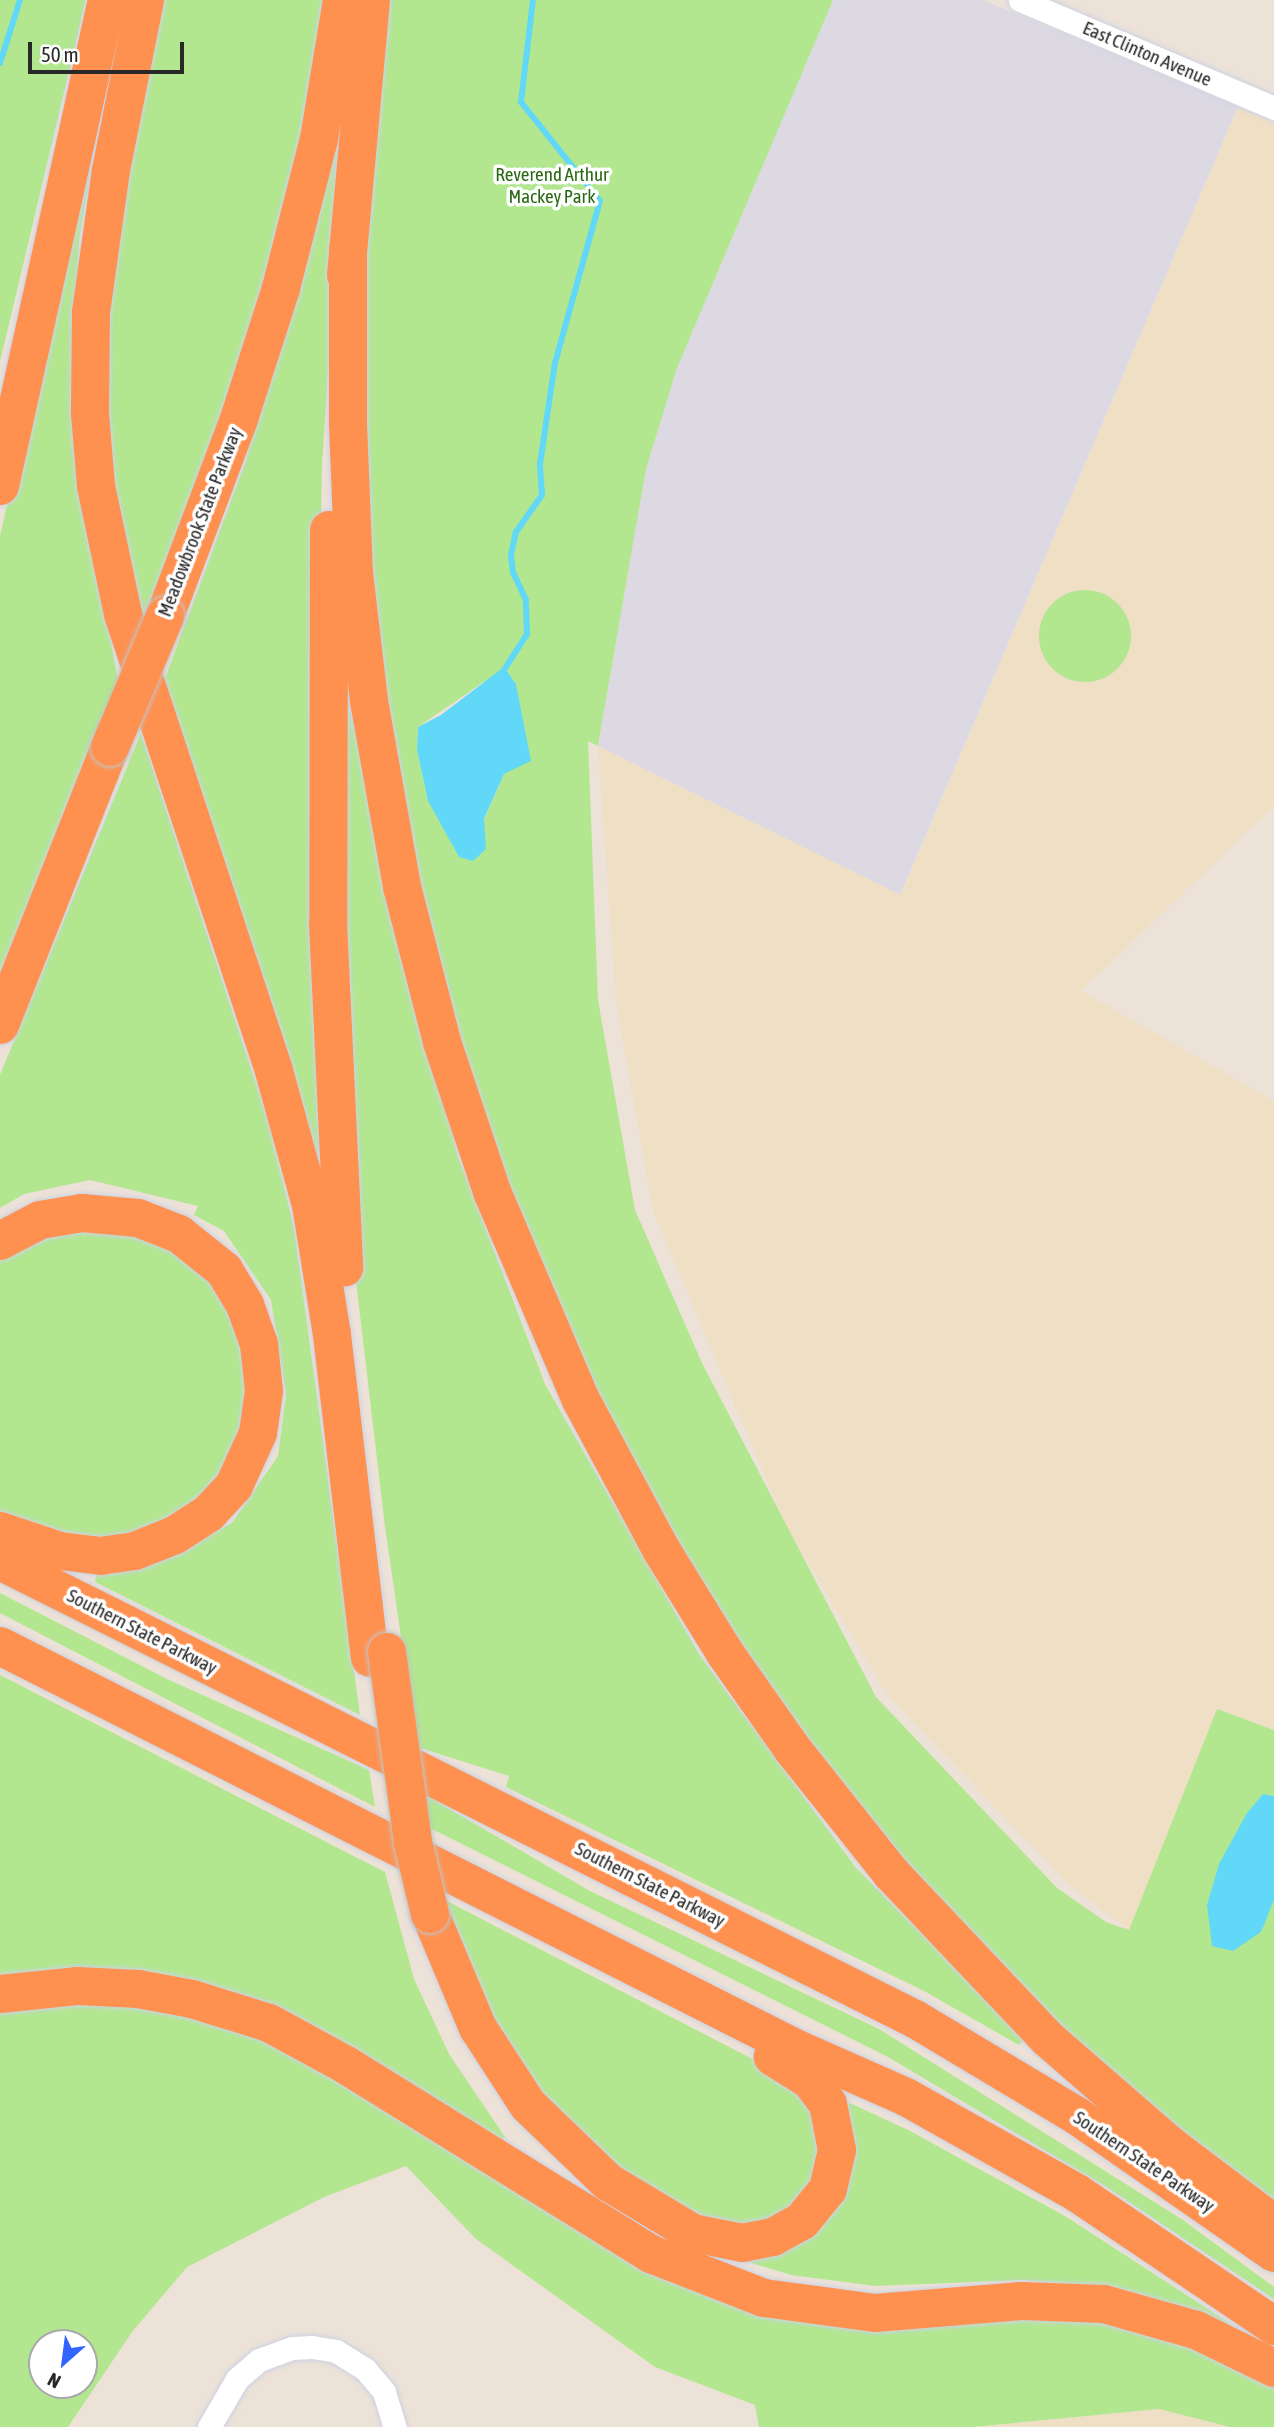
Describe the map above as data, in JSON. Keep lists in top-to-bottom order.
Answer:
{
  "streets": {
    "highway": ["Meadowbrook State Parkway", "Southern State Parkway"],
    "street": ["East Clinton Avenue"]
  },
  "parks": ["Reverend Arthur Mackey Park"],
  "scale_bar": "50 m",
  "north": "bottom left"
}
